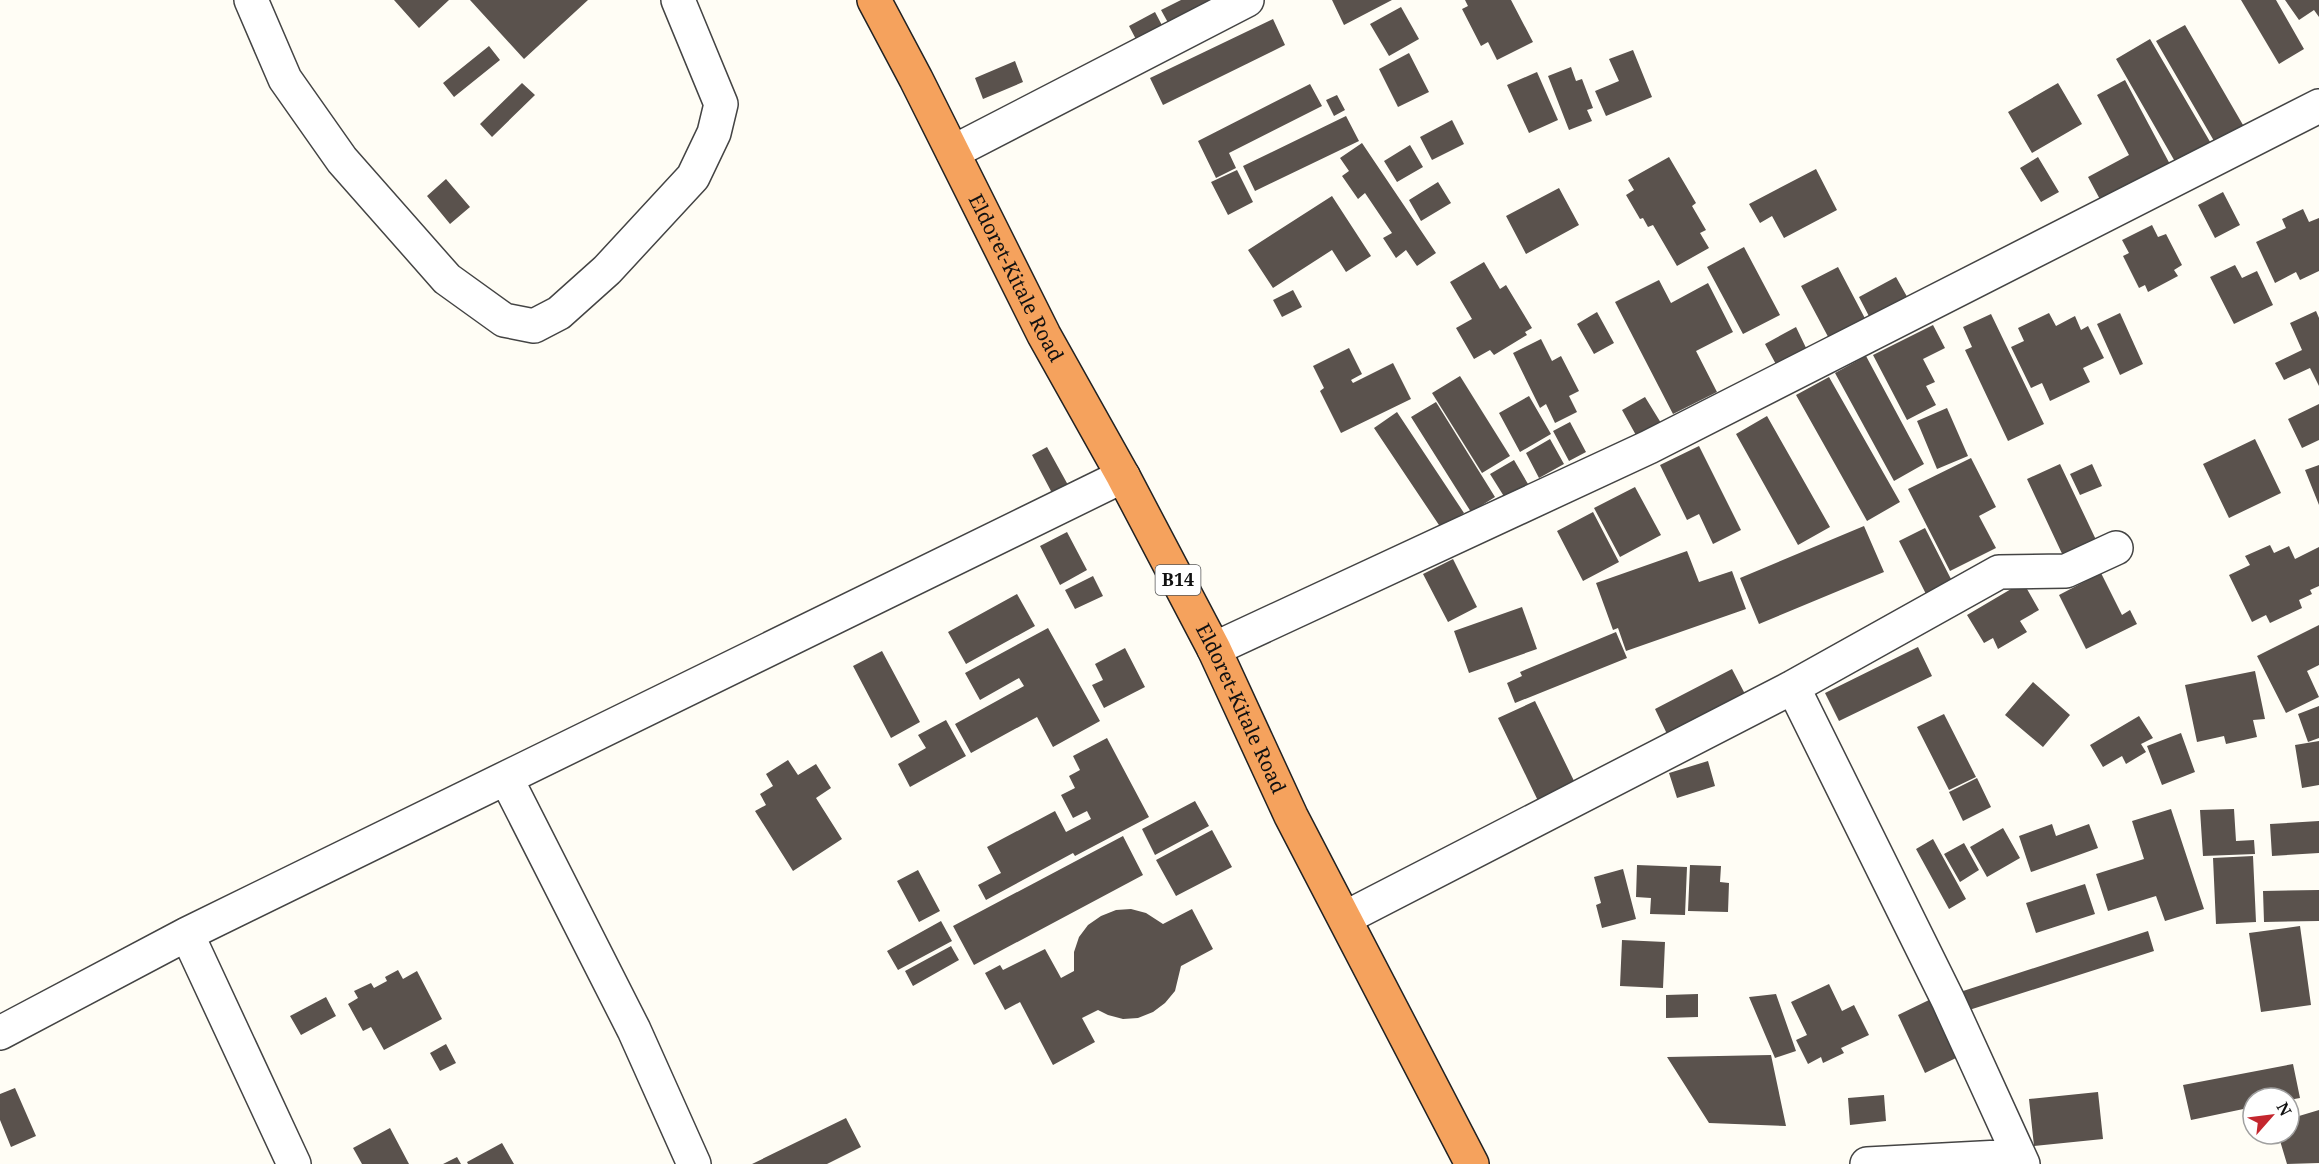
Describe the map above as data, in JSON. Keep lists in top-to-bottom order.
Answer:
{
  "streets": {
    "highway": ["Eldoret-Kitale Road", "B14"]
  },
  "north": "top right"
}
